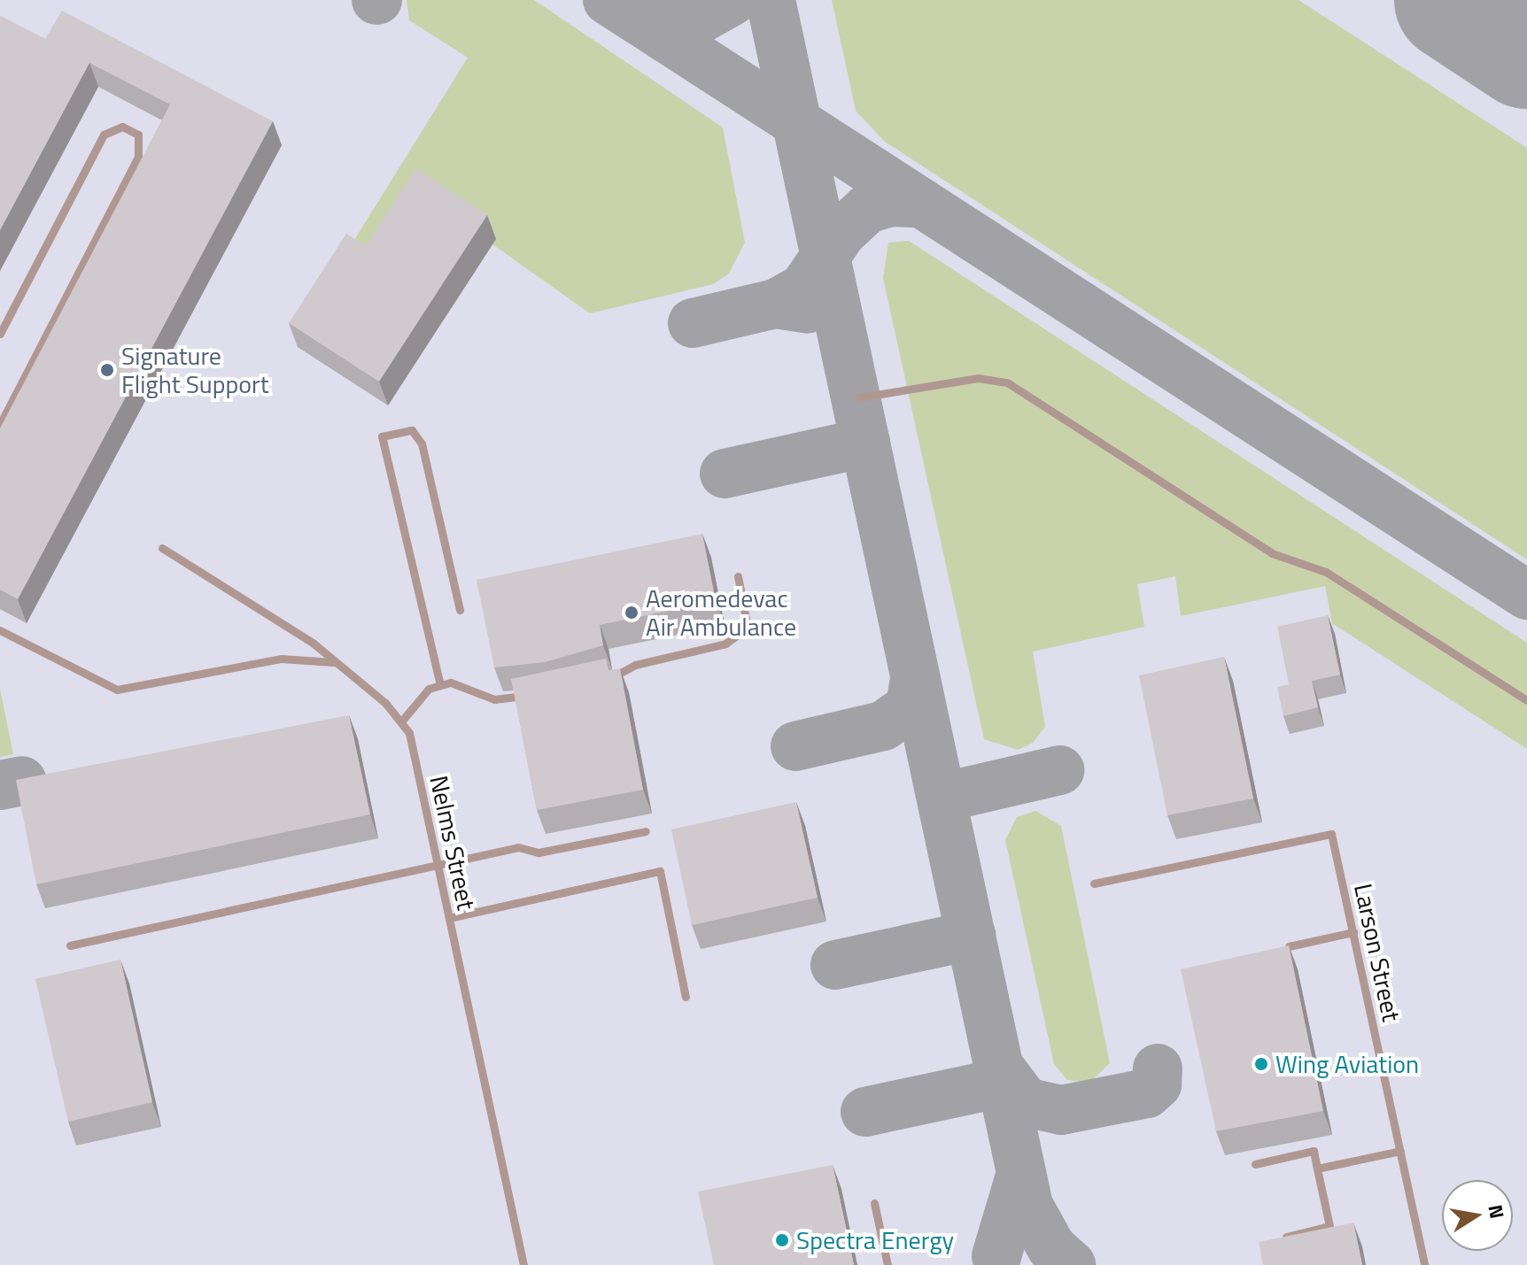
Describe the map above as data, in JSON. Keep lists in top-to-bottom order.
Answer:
{
  "streets": {
    "lane": ["Nelms Street", "Larson Street"]
  },
  "places": [
    "Signature Flight Support",
    "Aeromedevac Air Ambulance",
    "Wing Aviation",
    "Spectra Energy"
  ],
  "north": "right"
}
